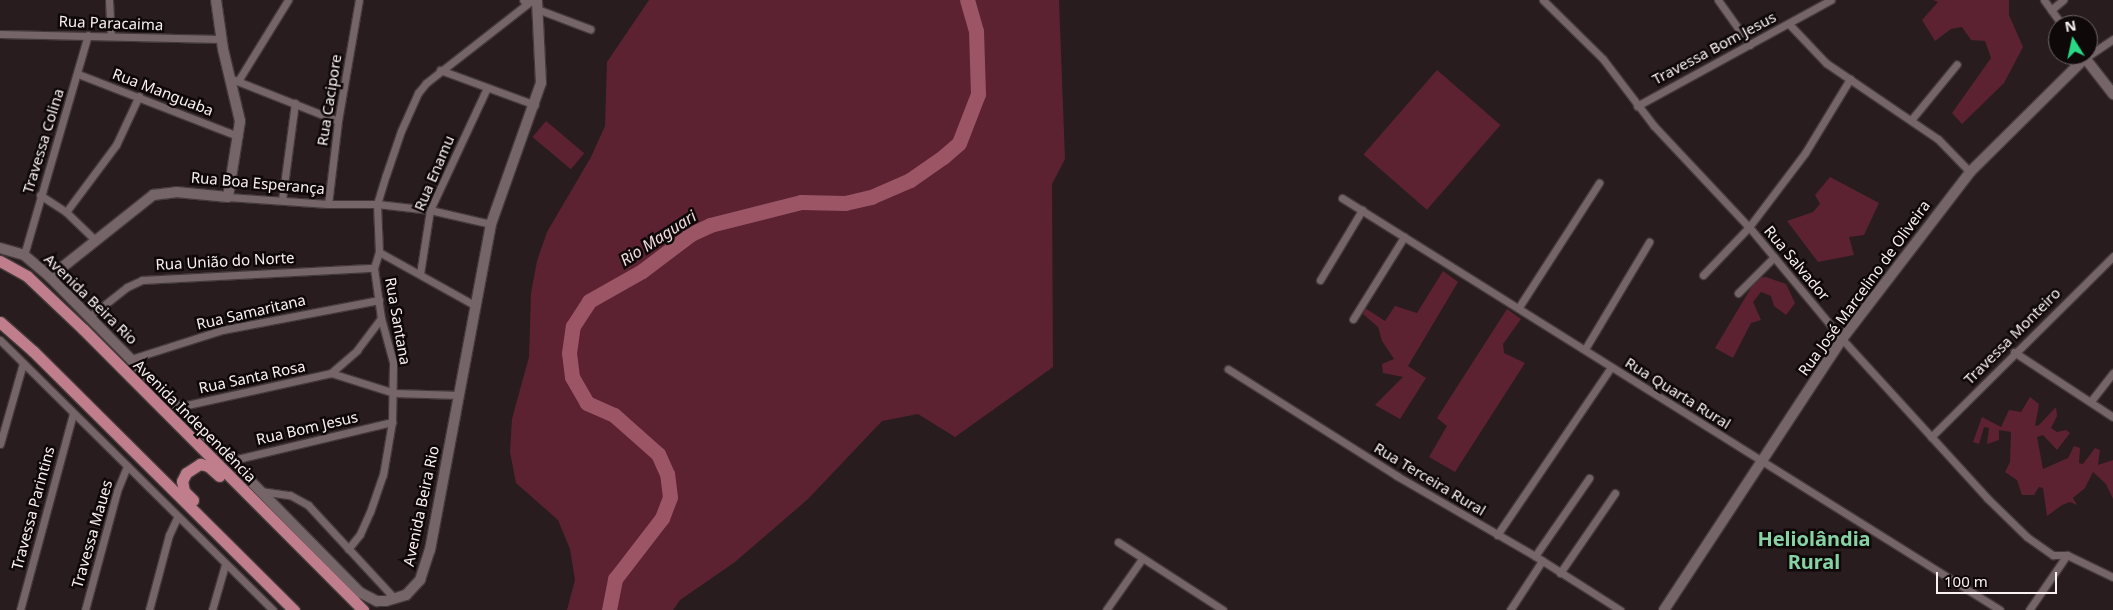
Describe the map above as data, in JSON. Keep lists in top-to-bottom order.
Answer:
{
  "streets": {
    "main road": ["Avenida Independência"],
    "street": [
      "Rua Paracaima",
      "Travessa Bom Jesus",
      "Rua Manguaba",
      "Rua Cacipore",
      "Travessa Colina",
      "Rua Enamu",
      "Rua Boa Esperança",
      "Rua União do Norte",
      "Rua Salvador",
      "Rua José Marcelino de Oliveira",
      "Avenida Beira Rio",
      "Rua Samaritana",
      "Rua Santana",
      "Travessa Monteiro",
      "Rua Santa Rosa",
      "Rua Quarta Rural",
      "Rua Bom Jesus",
      "Rua Terceira Rural",
      "Travessa Parintins",
      "Travessa Maues"
    ]
  },
  "crossings": [
    ["Rua Paracaima", "Travessa Colina"],
    ["Travessa Bom Jesus", "Rua Salvador"],
    ["Rua Manguaba", "Travessa Colina"],
    ["Rua Cacipore", "Rua Boa Esperança"],
    ["Travessa Colina", "Avenida Beira Rio"],
    ["Rua Enamu", "Rua Boa Esperança"],
    ["Rua Boa Esperança", "Avenida Beira Rio"],
    ["Rua Boa Esperança", "Rua Santana"],
    ["Rua União do Norte", "Avenida Beira Rio"],
    ["Rua União do Norte", "Rua Santana"],
    ["Rua Salvador", "Rua José Marcelino de Oliveira"],
    ["Rua Salvador", "Travessa Monteiro"],
    ["Rua José Marcelino de Oliveira", "Rua Quarta Rural"],
    ["Avenida Beira Rio", "Rua Samaritana"],
    ["Avenida Beira Rio", "Rua Santana"],
    ["Avenida Beira Rio", "Rua Santa Rosa"],
    ["Avenida Beira Rio", "Avenida Independência"],
    ["Avenida Beira Rio", "Rua Bom Jesus"],
    ["Rua Samaritana", "Rua Santana"],
    ["Rua Santana", "Rua Santa Rosa"],
    ["Rua Santana", "Rua Bom Jesus"]
  ],
  "districts": ["Heliolândia Rural"],
  "water": ["Rio Maguari"],
  "scale_bar": "100 m",
  "north": "top"
}
